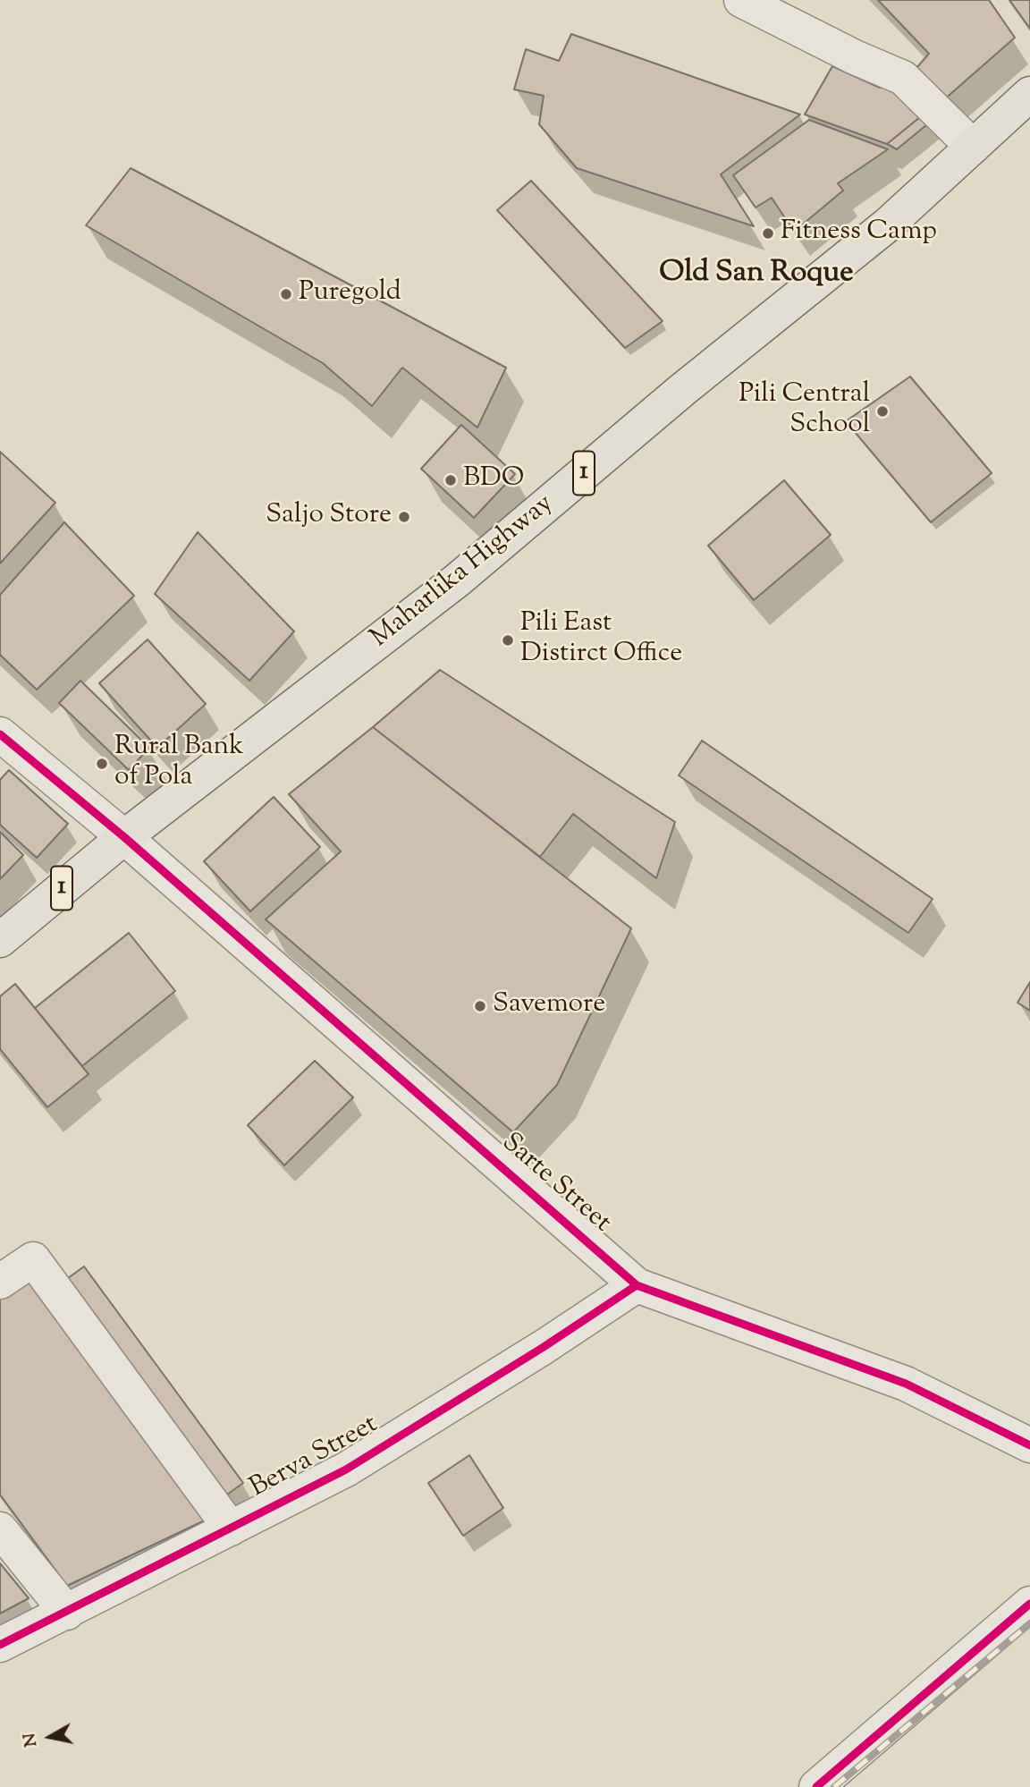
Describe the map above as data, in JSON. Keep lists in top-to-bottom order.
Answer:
{
  "streets": {
    "main road": ["1", "Maharlika Highway"],
    "street": ["Sarte Street", "Berva Street"]
  },
  "crossings": [
    ["Maharlika Highway", "Sarte Street"],
    ["Sarte Street", "Berva Street"]
  ],
  "districts": ["Old San Roque"],
  "places": [
    "Fitness Camp",
    "Puregold",
    "Pili Central School",
    "BDO",
    "Saljo Store",
    "Pili East Distirct Office",
    "Rural Bank of Pola",
    "Savemore"
  ],
  "north": "left"
}
